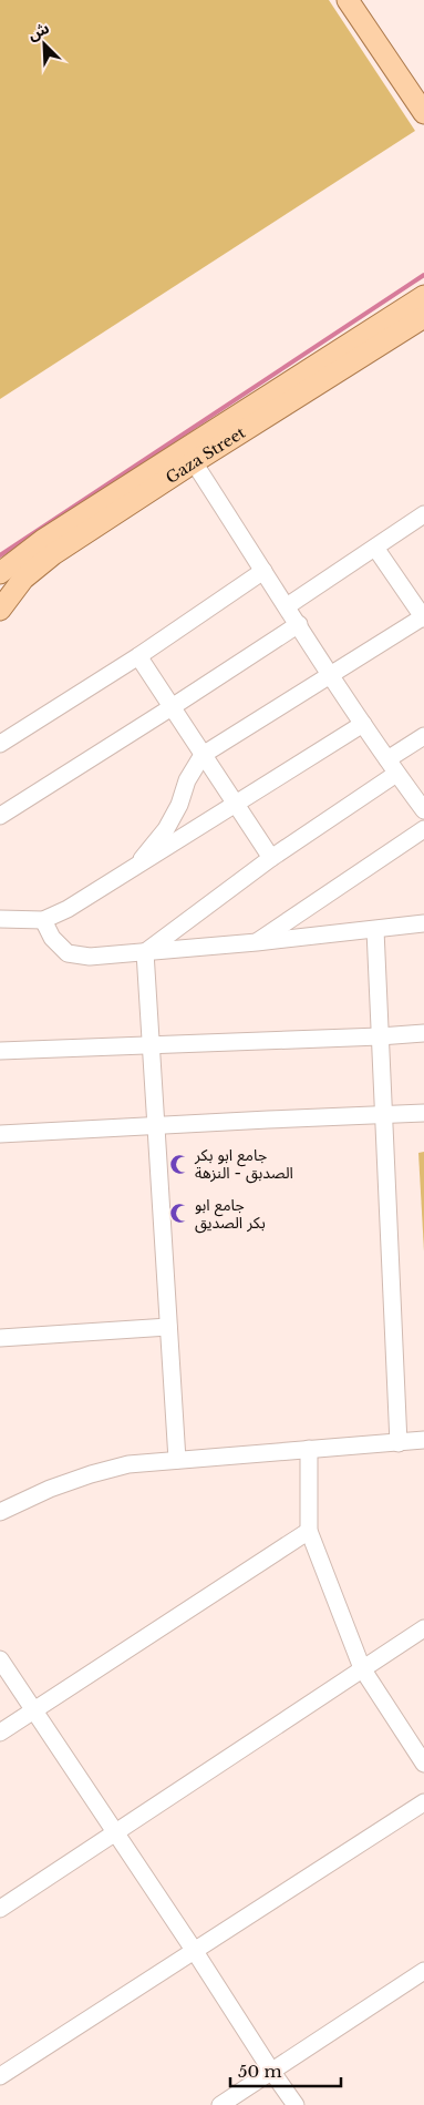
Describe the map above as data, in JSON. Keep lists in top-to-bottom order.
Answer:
{
  "streets": {
    "main road": ["Gaza Street"]
  },
  "places": {
    "mosque": ["جامع ابو بكر الصدبق - النزهة", "جامع ابو بكر الصديق"]
  },
  "scale_bar": "50 m",
  "north": "top left"
}
